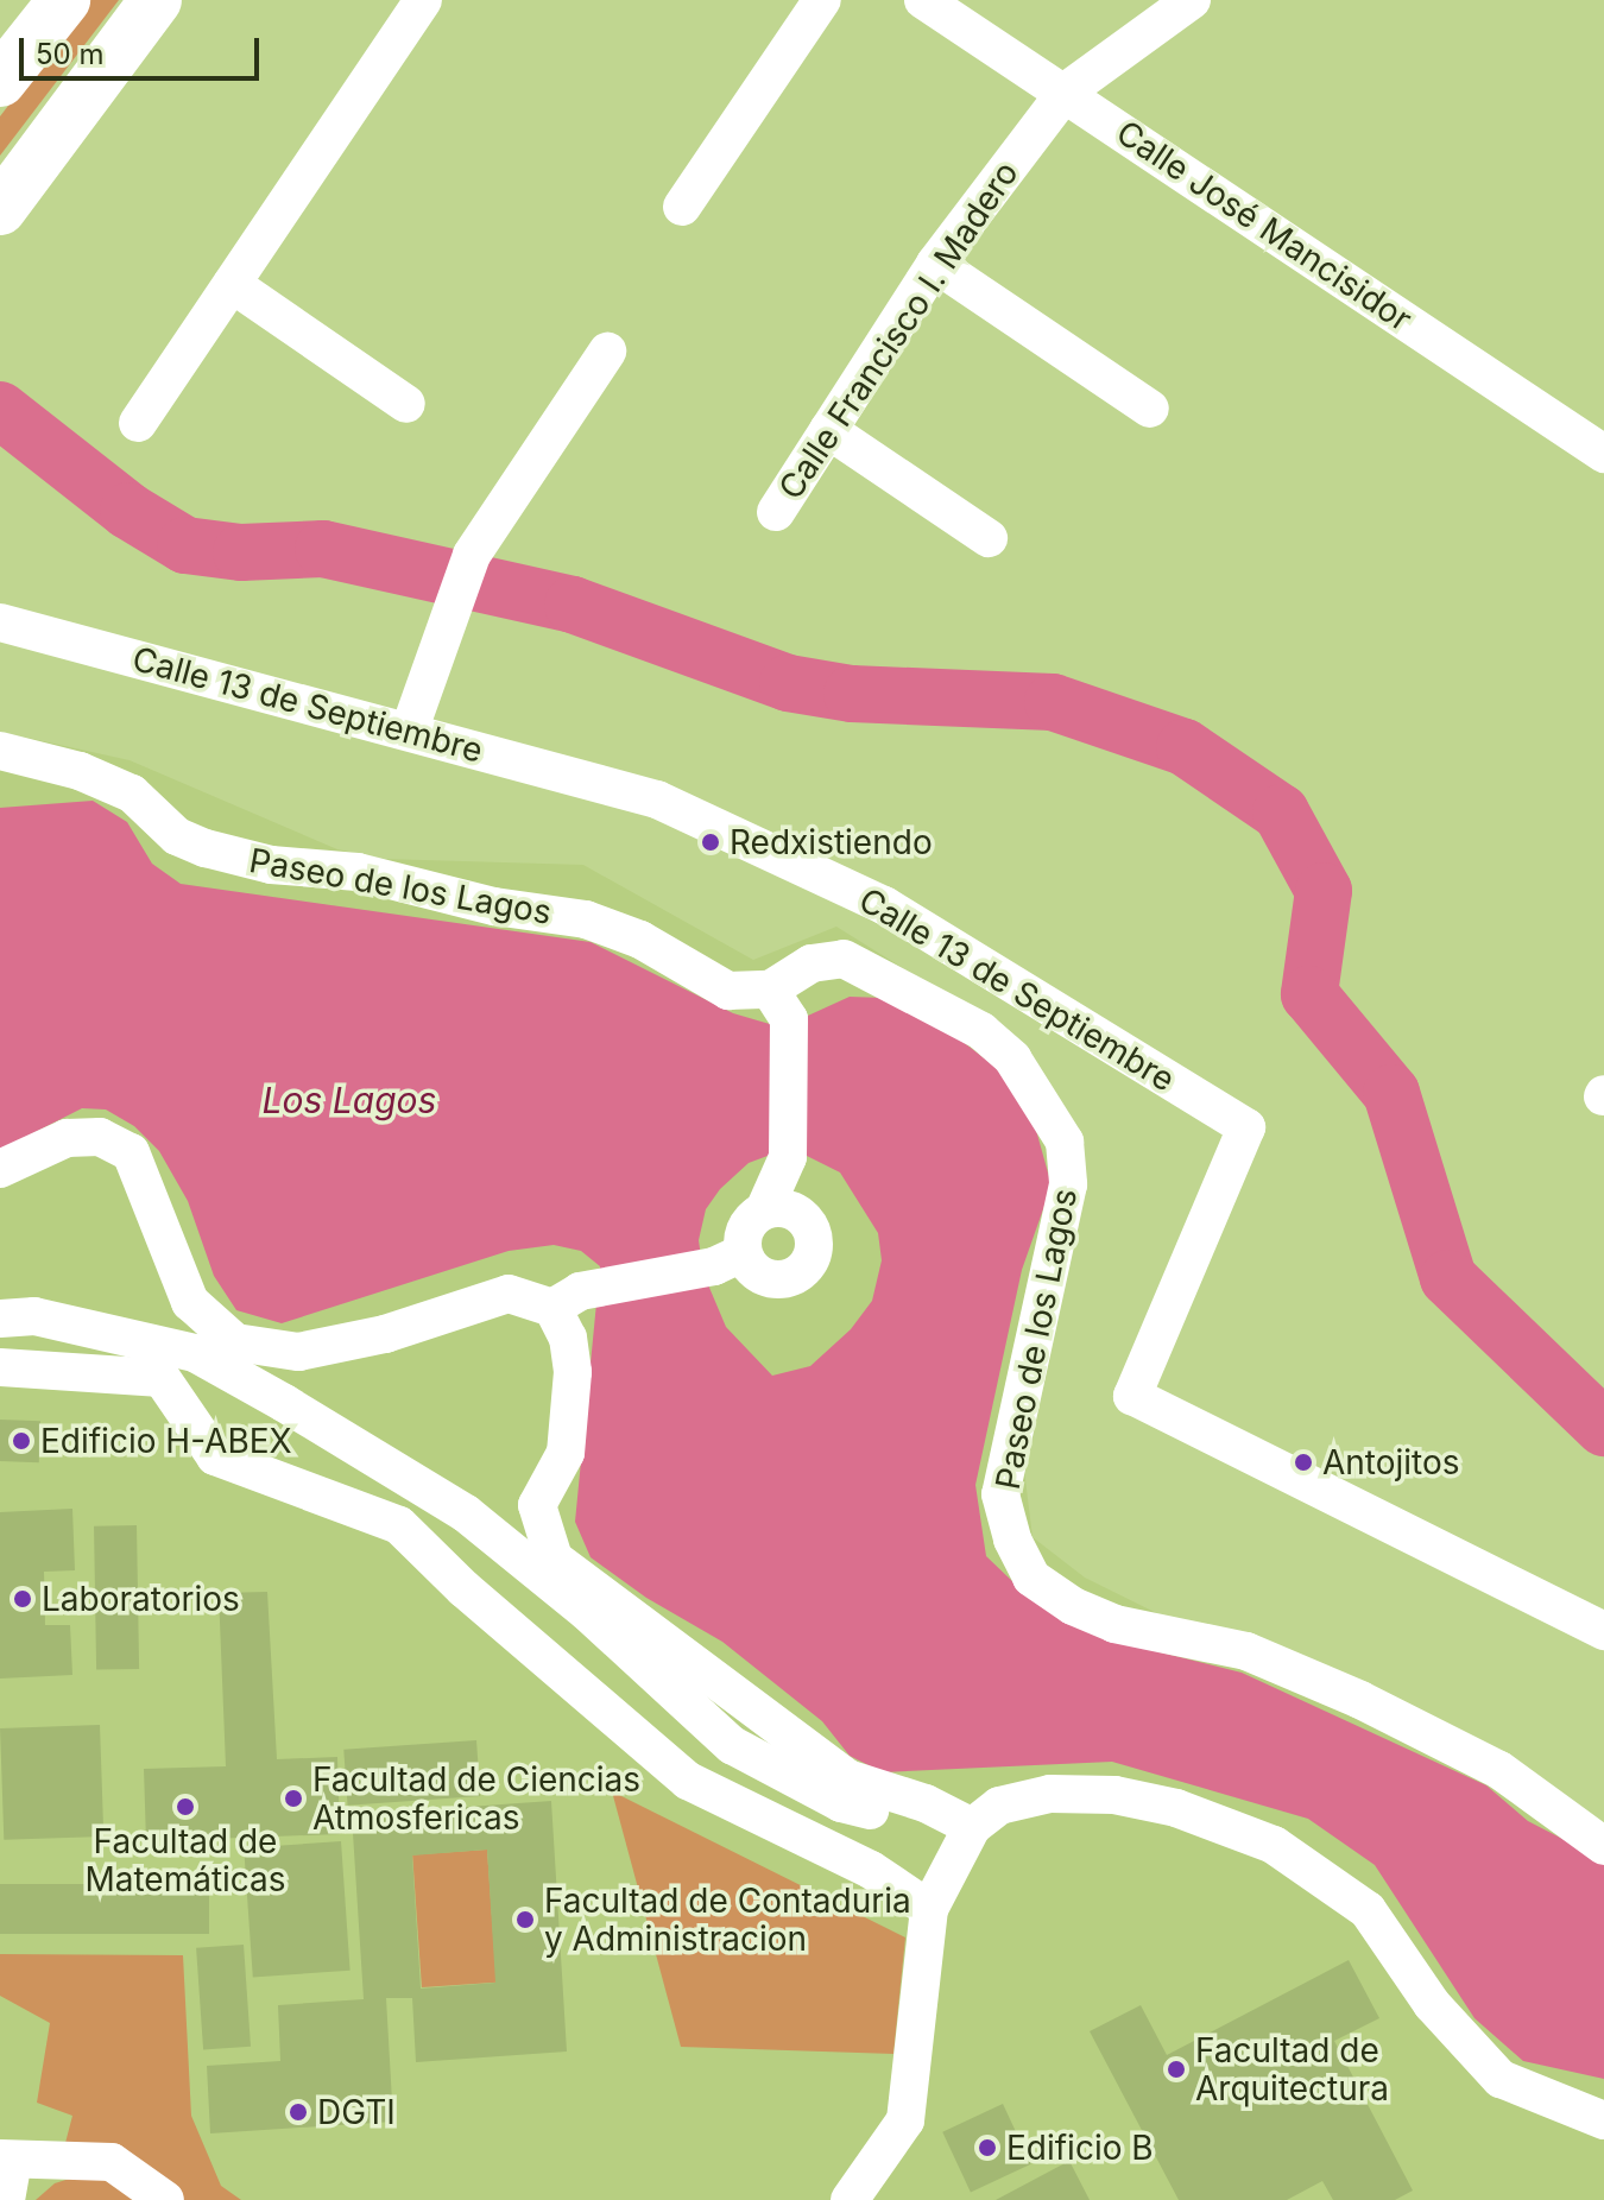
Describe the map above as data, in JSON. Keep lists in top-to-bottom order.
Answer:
{
  "streets": {
    "street": [
      "Calle José Mancisidor",
      "Calle Francisco I. Madero",
      "Calle 13 de Septiembre",
      "Paseo de los Lagos"
    ]
  },
  "crossings": [
    ["Calle José Mancisidor", "Calle Francisco I. Madero"]
  ],
  "water": ["Los Lagos"],
  "places": [
    "Redxistiendo",
    "Edificio H-ABEX",
    "Antojitos",
    "Laboratorios",
    "Facultad de Ciencias Atmosfericas",
    "Facultad de Matemáticas",
    "Facultad de Contaduria y Administracion",
    "Facultad de Arquitectura",
    "DGTI",
    "Edificio B"
  ],
  "scale_bar": "50 m"
}
